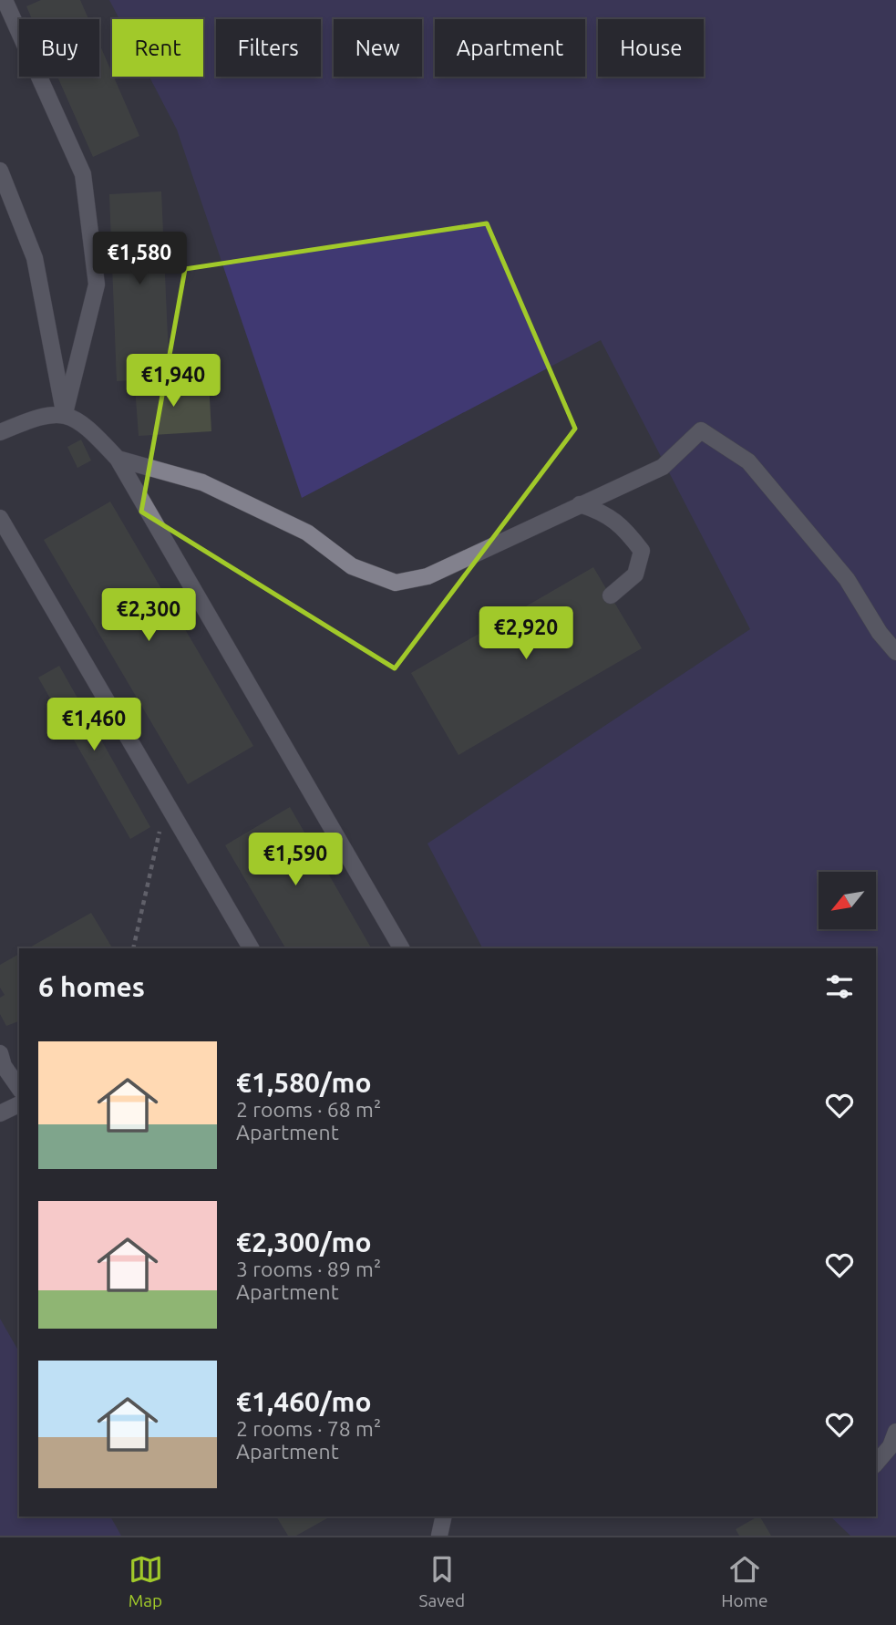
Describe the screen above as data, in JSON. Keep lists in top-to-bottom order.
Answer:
{
  "north": "bottom left",
  "page": {
    "chip": [
      "Buy",
      "Rent",
      "Filters",
      "New",
      "Apartment",
      "House"
    ],
    "price": [
      "€1,580",
      "€1,940",
      "€2,300",
      "€2,920",
      "€1,460",
      "€1,590"
    ],
    "heading": "6 homes",
    "list": [
      {
        "name": "€1,580/mo",
        "note": "2 rooms · 68 m² · Apartment"
      },
      {
        "name": "€2,300/mo",
        "note": "3 rooms · 89 m² · Apartment"
      },
      {
        "name": "€1,460/mo",
        "note": "2 rooms · 78 m² · Apartment"
      }
    ],
    "tabs": ["Map", "Saved", "Home"]
  }
}
